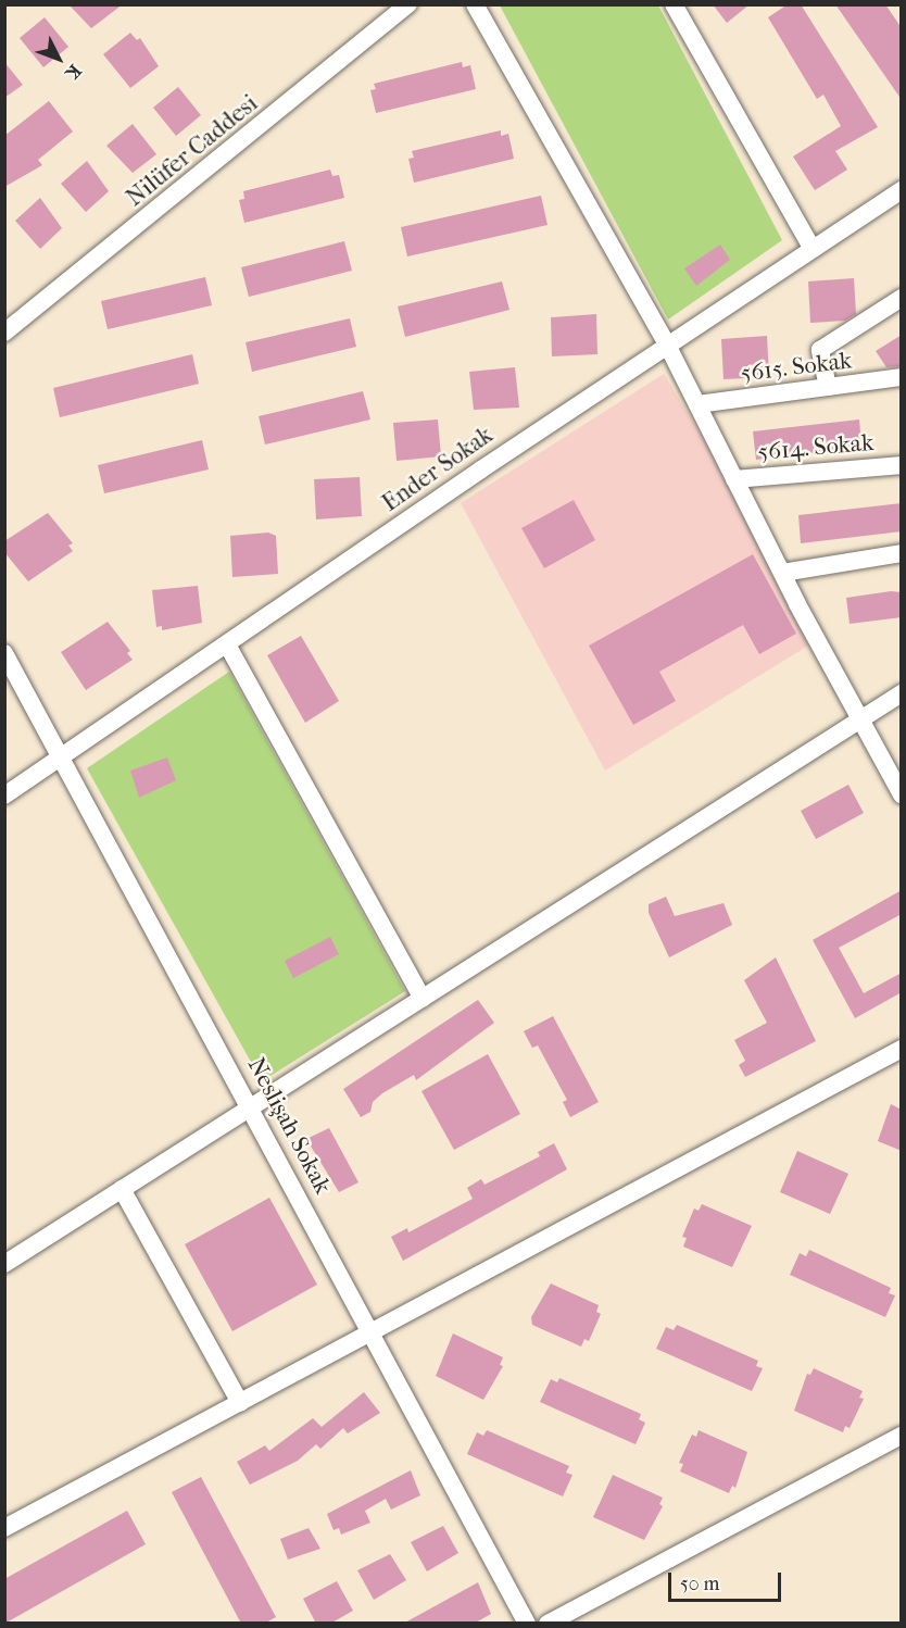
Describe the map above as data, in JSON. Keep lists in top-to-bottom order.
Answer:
{
  "streets": {
    "street": [
      "Nilüfer Caddesi",
      "5615. Sokak",
      "5614. Sokak",
      "Ender Sokak",
      "Neslişah Sokak"
    ]
  },
  "crossings": [
    ["Ender Sokak", "Neslişah Sokak"]
  ],
  "scale_bar": "50 m",
  "north": "bottom right"
}
